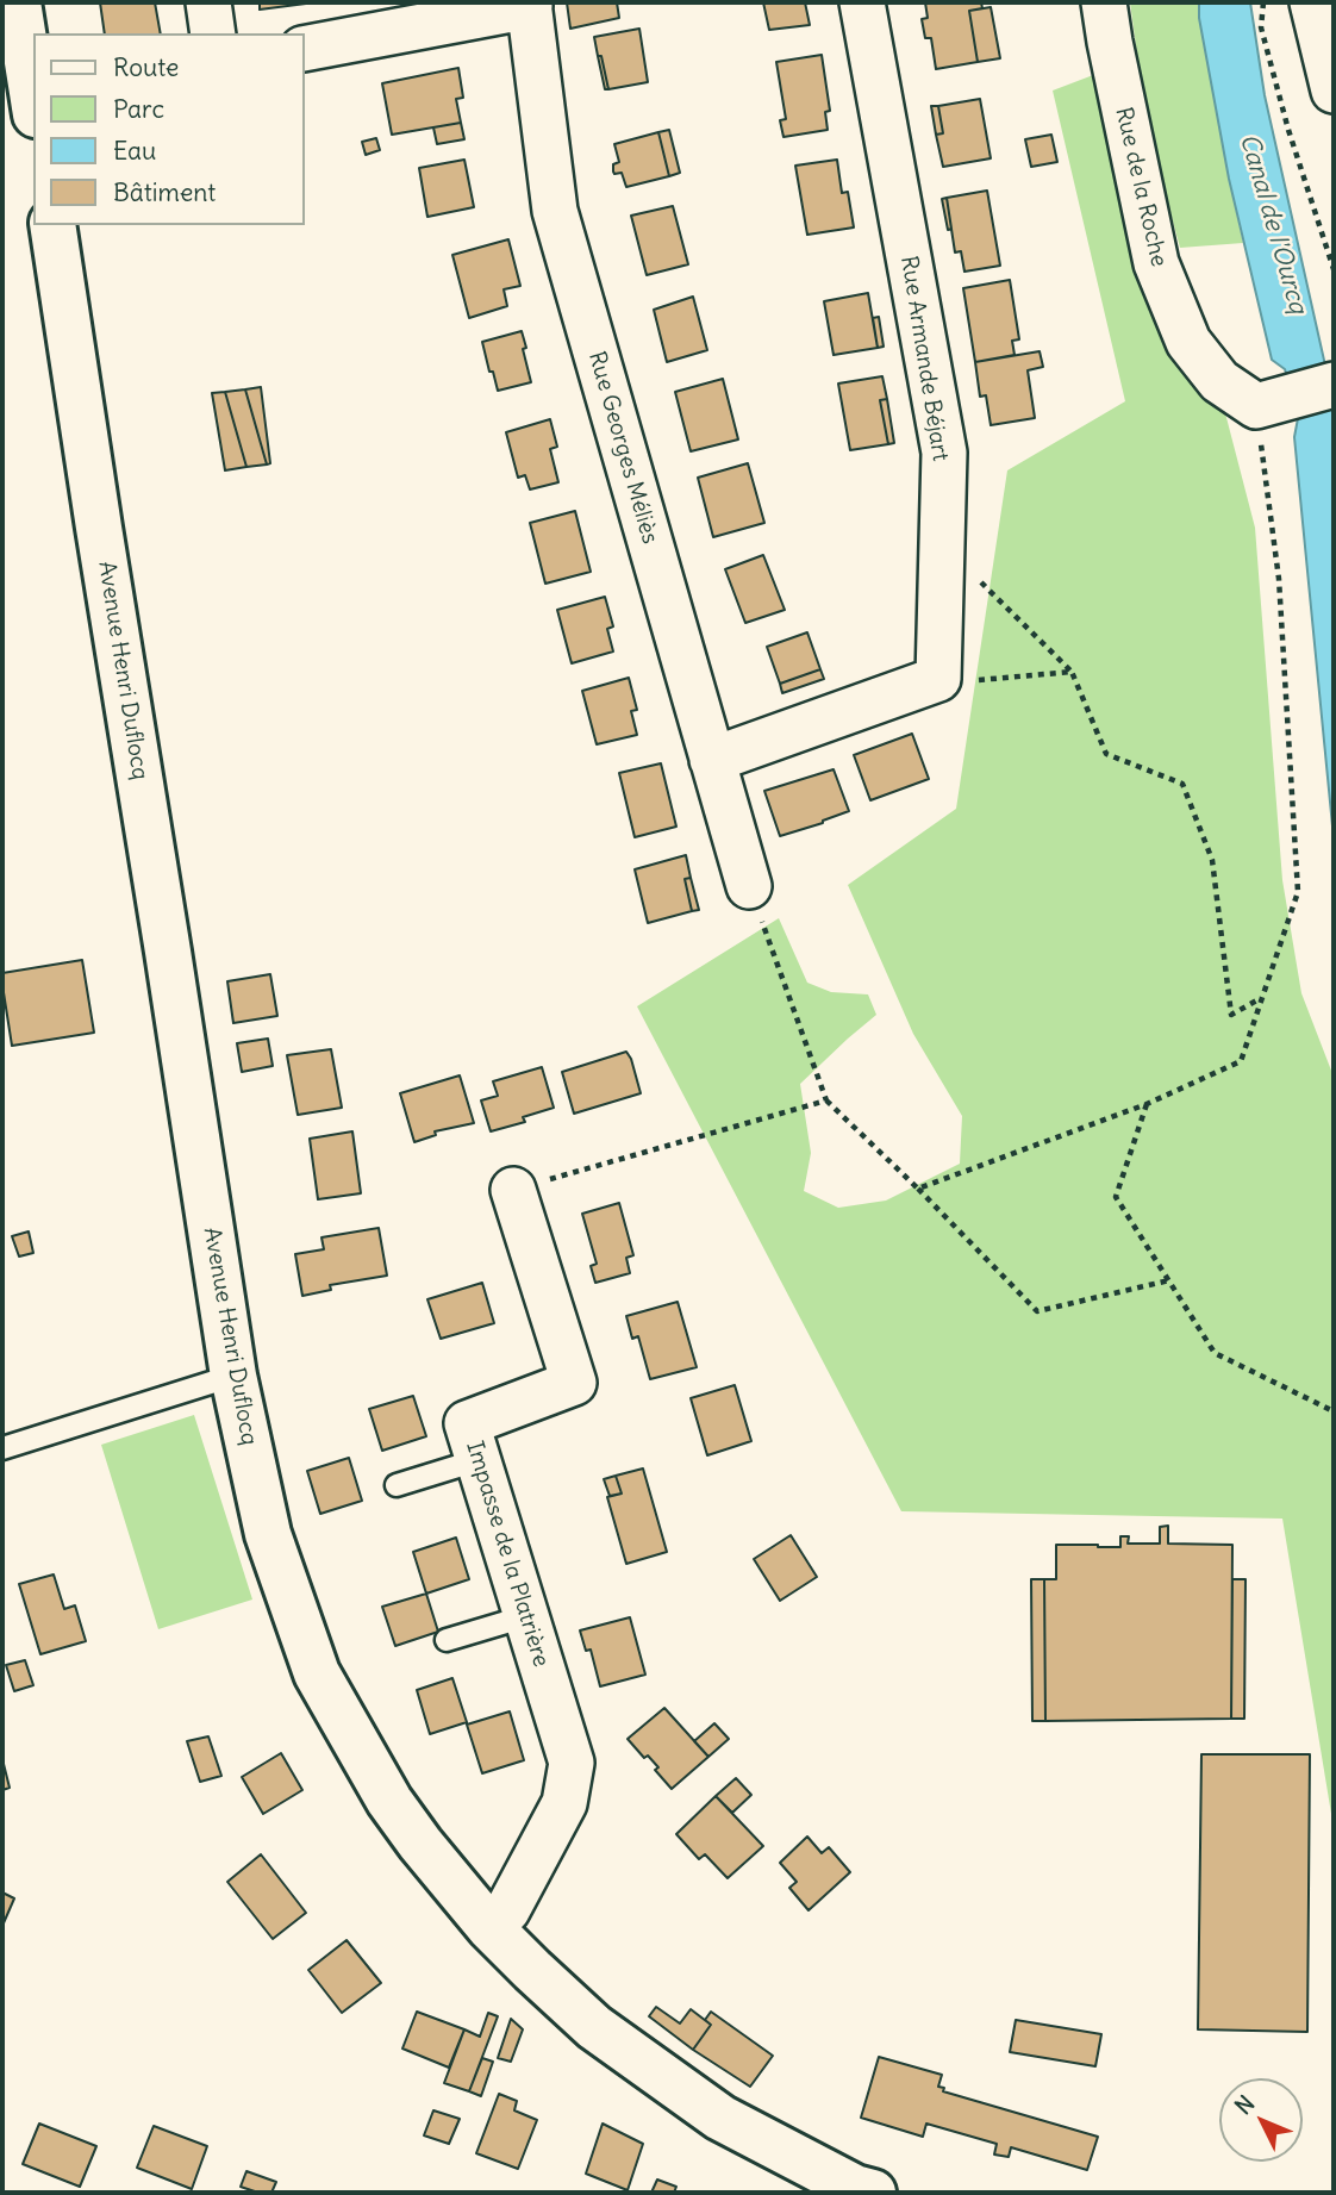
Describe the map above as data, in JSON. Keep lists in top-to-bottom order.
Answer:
{
  "streets": {
    "street": [
      "Rue de la Roche",
      "Rue Armande Béjart",
      "Rue Georges Méliès",
      "Avenue Henri Duflocq",
      "Impasse de la Platrière"
    ]
  },
  "crossings": [
    ["Avenue Henri Duflocq", "Impasse de la Platrière"]
  ],
  "water": ["Canal de l'Ourcq"],
  "legend": [
    "Route",
    "Parc",
    "Eau",
    "Bâtiment"
  ],
  "north": "top left"
}
